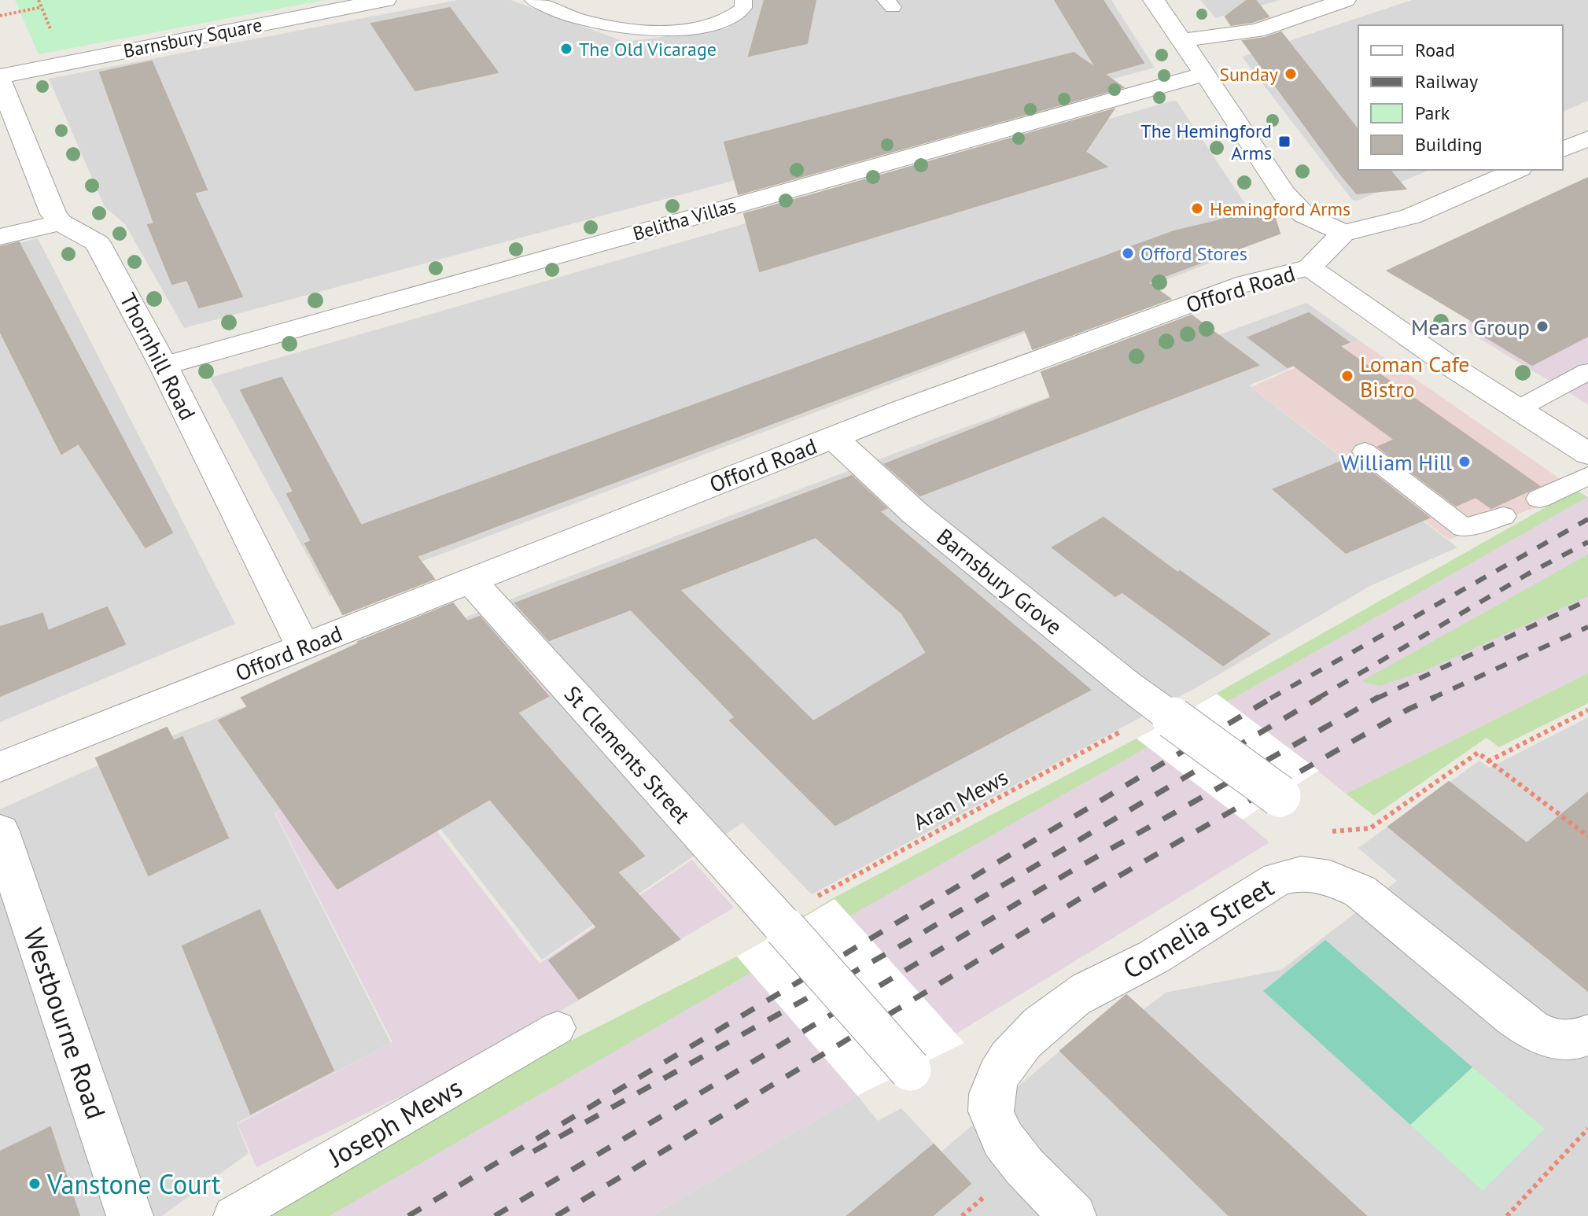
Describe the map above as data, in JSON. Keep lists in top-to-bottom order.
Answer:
{
  "streets": {
    "street": [
      "Barnsbury Square",
      "Belitha Villas",
      "Offord Road",
      "Thornhill Road",
      "Barnsbury Grove",
      "St Clements Street",
      "Cornelia Street",
      "Westbourne Road"
    ],
    "lane": ["Joseph Mews"],
    "path": ["Aran Mews"]
  },
  "crossings": [
    ["Belitha Villas", "Thornhill Road"],
    ["Offord Road", "Thornhill Road"],
    ["Offord Road", "Barnsbury Grove"],
    ["Offord Road", "St Clements Street"],
    ["Barnsbury Grove", "Aran Mews"],
    ["St Clements Street", "Aran Mews"]
  ],
  "places": {
    "other": [
      "The Old Vicarage",
      "Sunday",
      "Hemingford Arms",
      "Offord Stores",
      "Mears Group",
      "Loman Cafe Bistro",
      "William Hill",
      "Vanstone Court"
    ],
    "transit": ["The Hemingford Arms"]
  },
  "legend": [
    "Road",
    "Railway",
    "Park",
    "Building"
  ]
}
